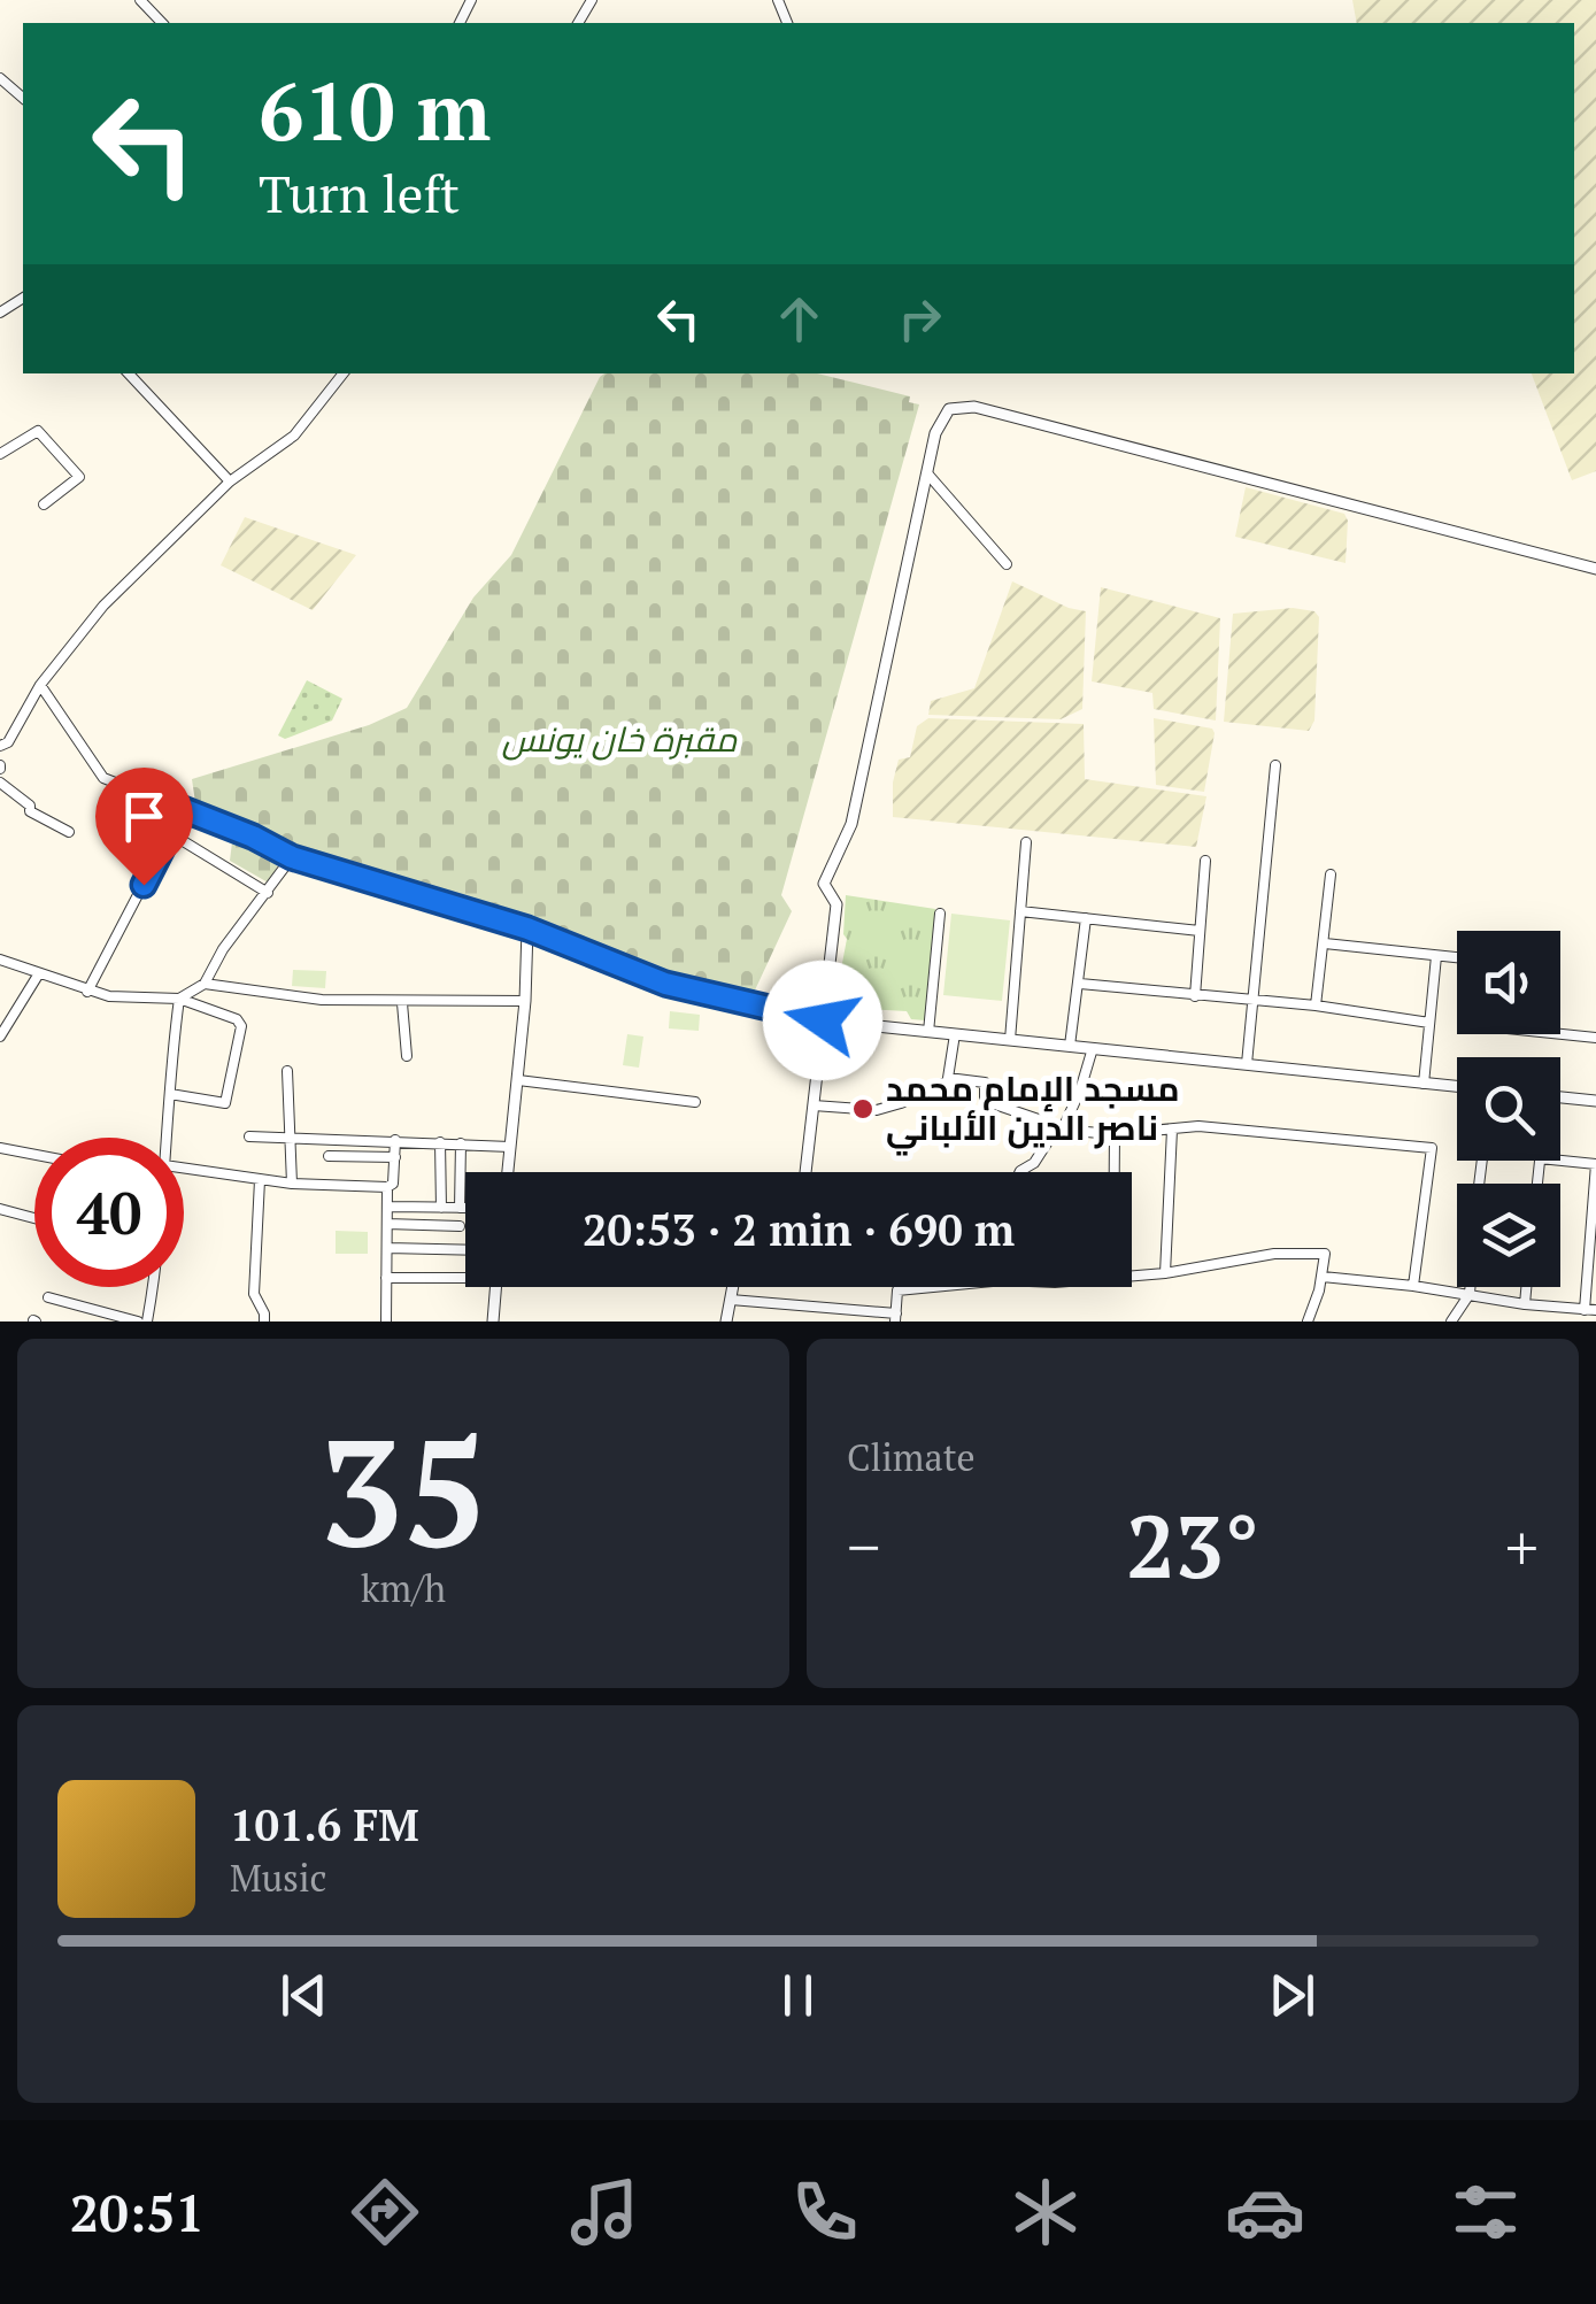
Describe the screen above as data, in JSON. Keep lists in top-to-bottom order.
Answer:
{
  "parks": ["مقبرة خان يونس"],
  "places": ["مسجد الإمام محمد ناصر الدين الألباني"],
  "page": {
    "turn": ["610 m", "Turn left"],
    "limit": "40",
    "trip": "20:53 · 2 min · 690 m",
    "tile": [
      ["35", "km/h"],
      "Climate"
    ],
    "heat": ["−", "23°", "+"],
    "song": ["101.6 FM", "Music"],
    "tabs": "20:51"
  }
}
